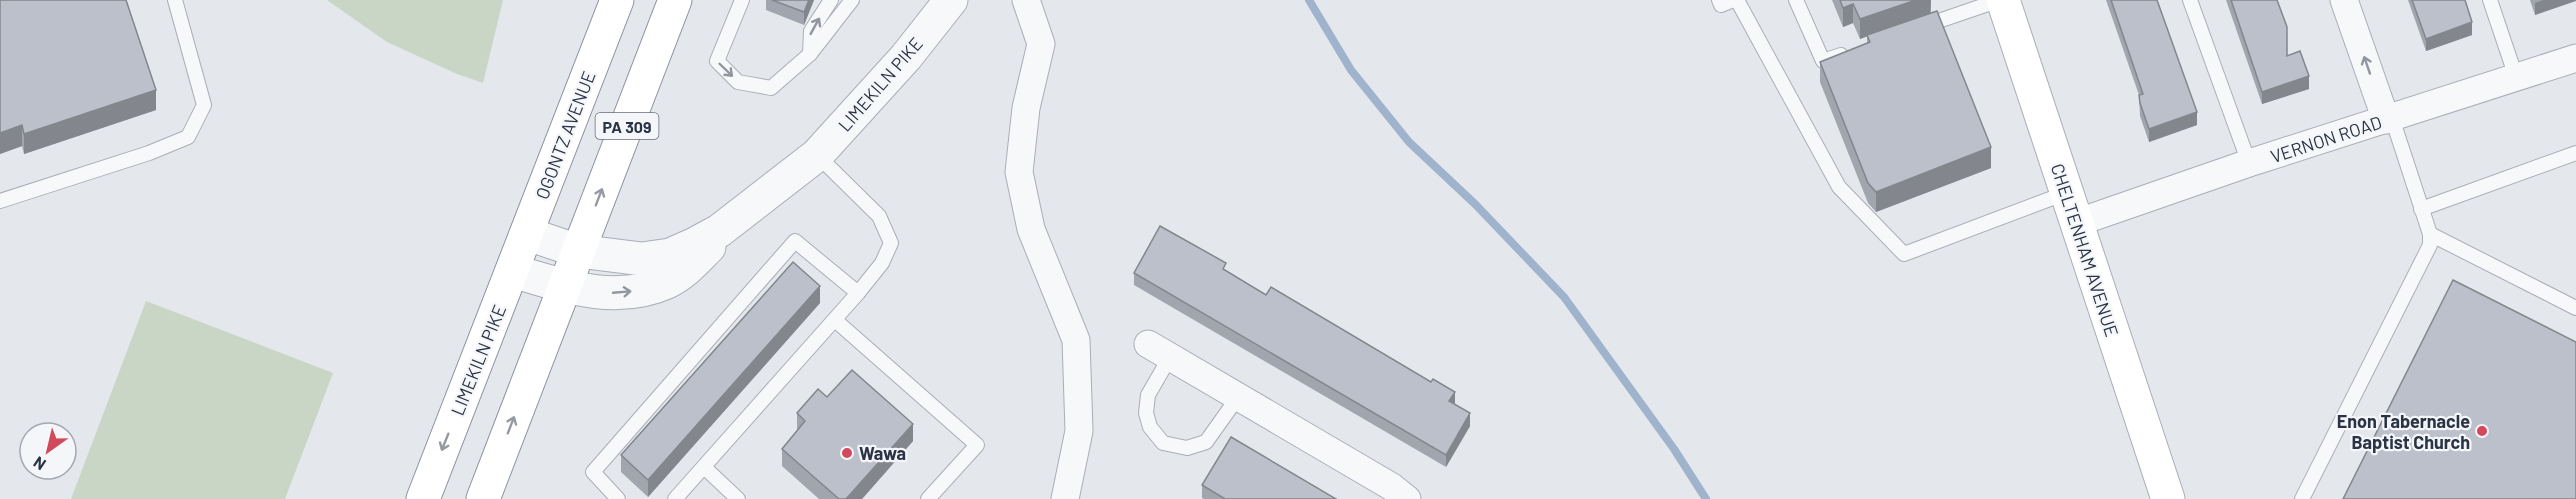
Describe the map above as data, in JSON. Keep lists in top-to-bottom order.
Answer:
{
  "streets": {
    "main road": [
      "LIMEKILN PIKE",
      "PA 309",
      "OGONTZ AVENUE",
      "CHELTENHAM AVENUE"
    ],
    "street": ["VERNON ROAD"]
  },
  "crossings": [
    ["LIMEKILN PIKE", "PA 309"],
    ["LIMEKILN PIKE", "OGONTZ AVENUE"],
    ["VERNON ROAD", "CHELTENHAM AVENUE"]
  ],
  "places": ["Enon Tabernacle Baptist Church", "Wawa"],
  "north": "bottom left"
}
